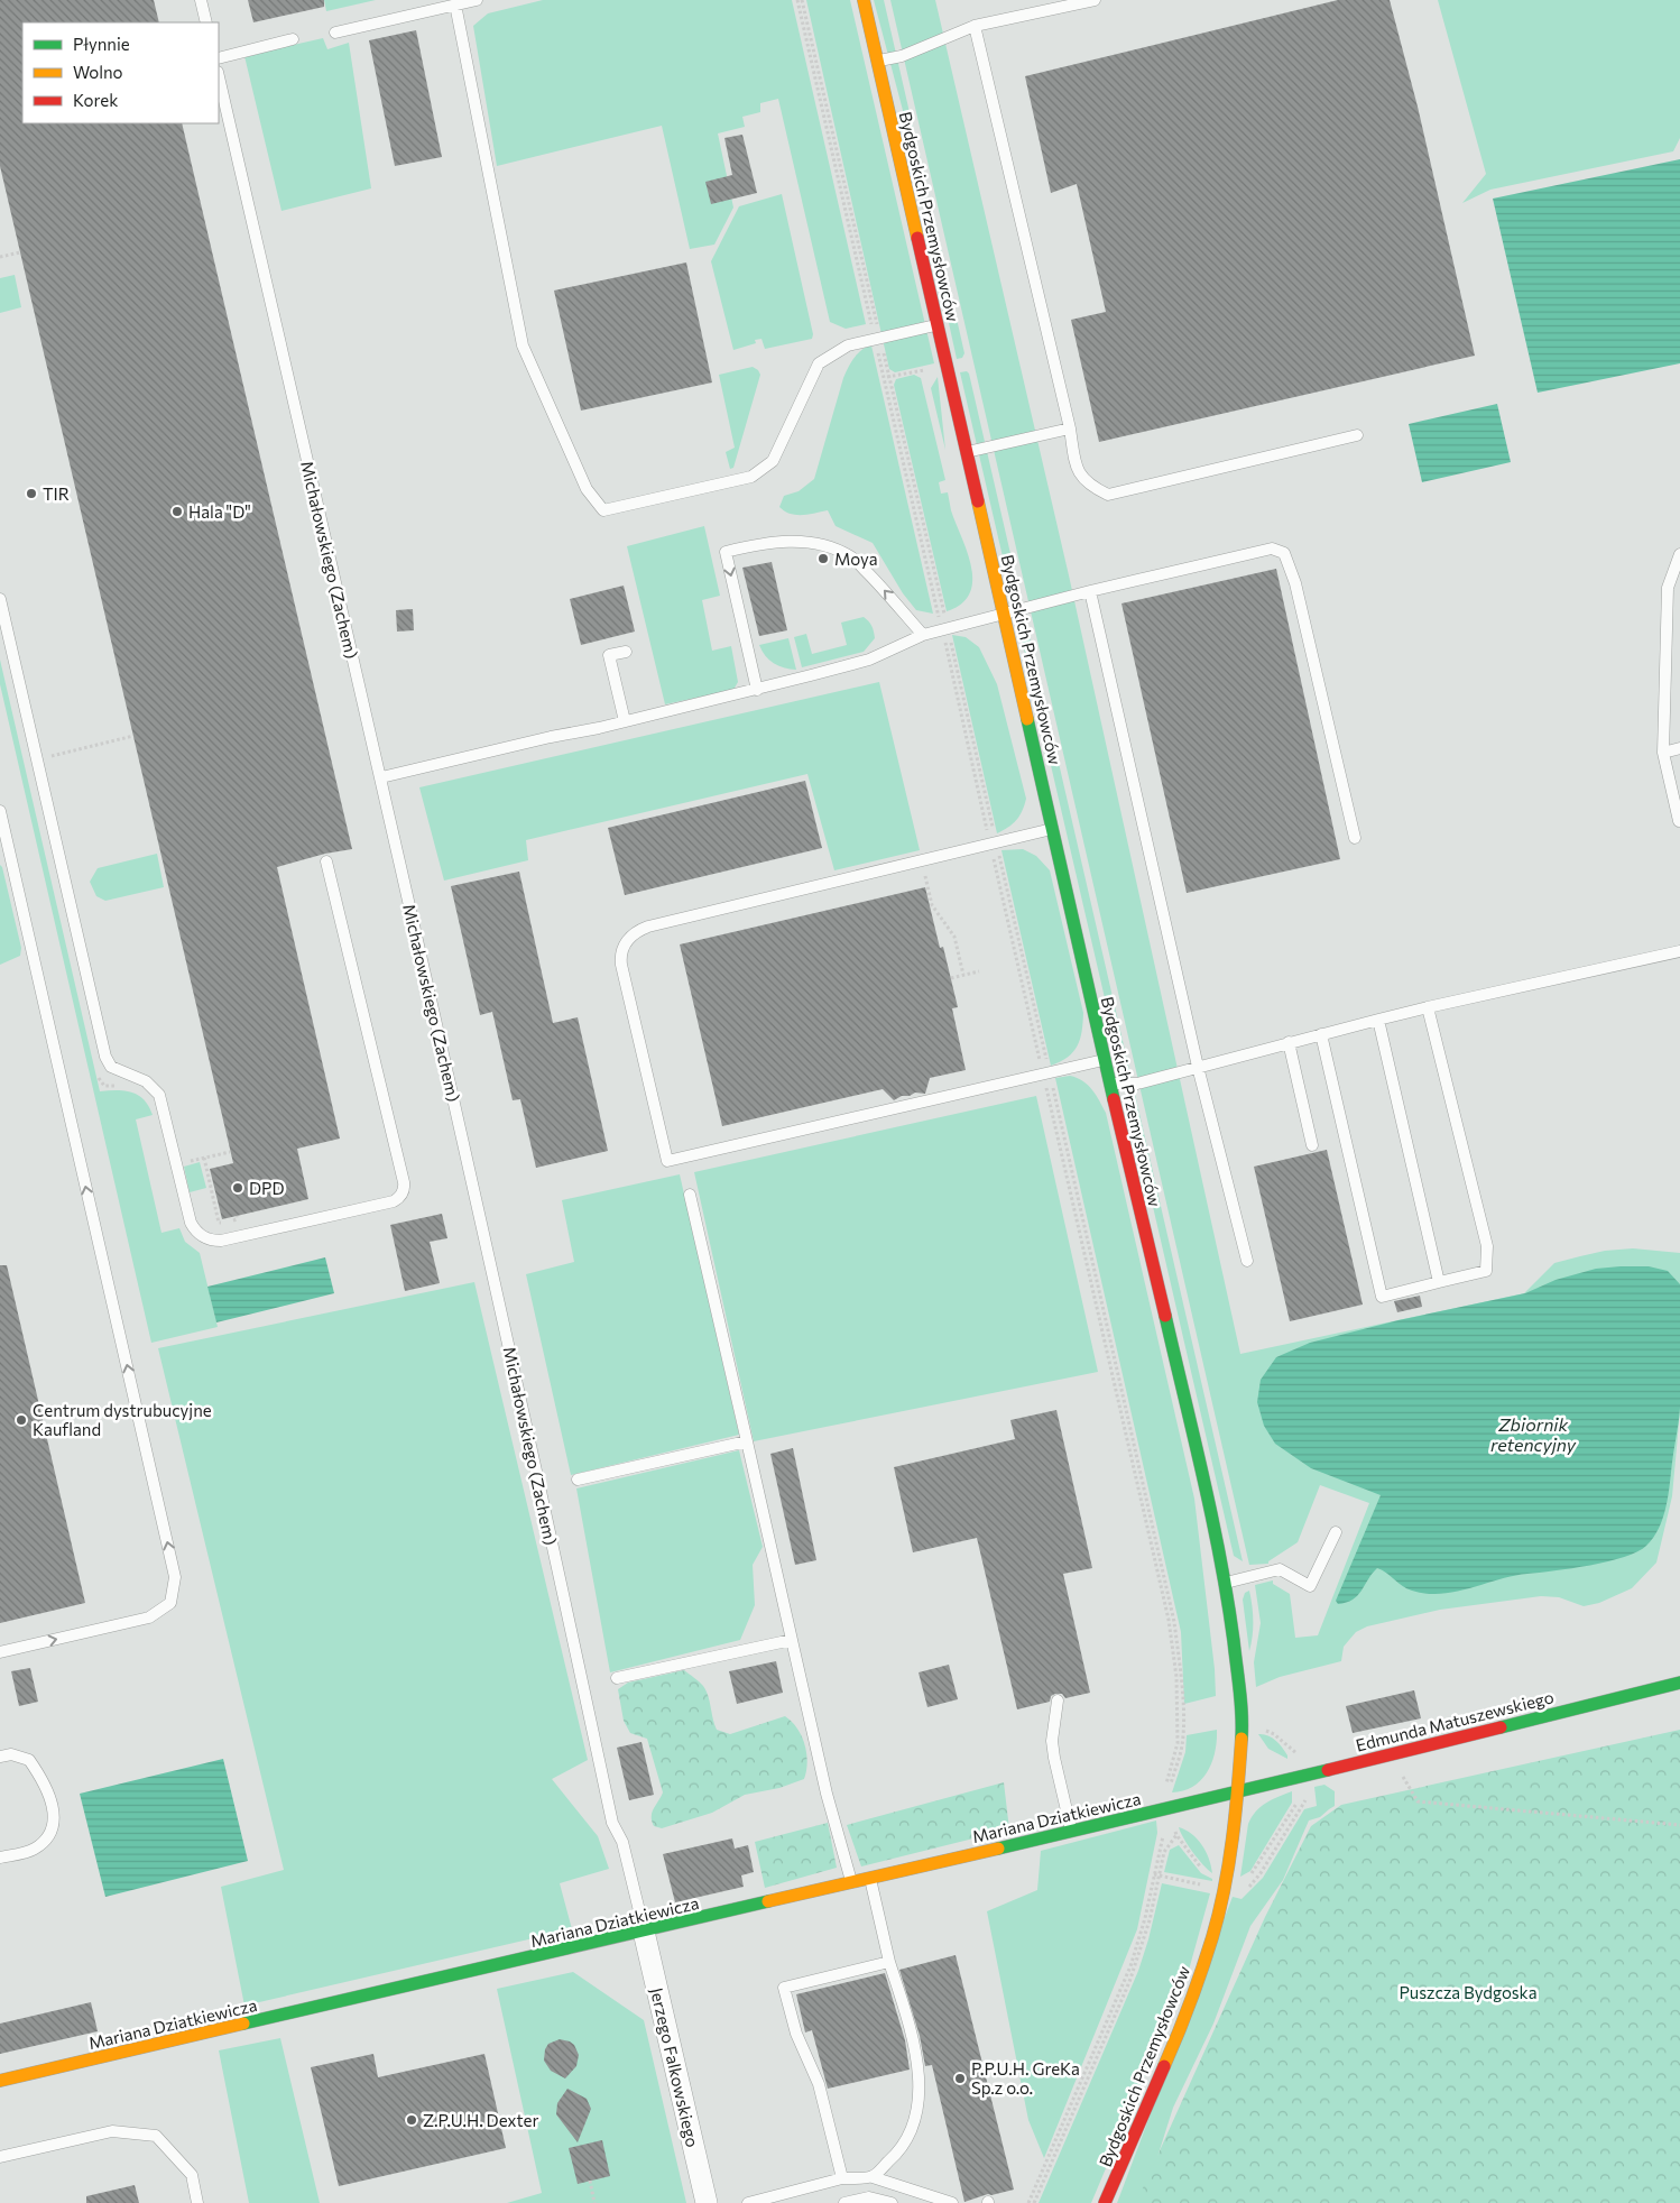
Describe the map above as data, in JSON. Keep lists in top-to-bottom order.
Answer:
{
  "streets": {
    "street": [
      "Bydgoskich Przemysłowców",
      "Edmunda Matuszewskiego",
      "Mariana Dziatkiewicza",
      "Jerzego Falkowskiego"
    ],
    "lane": ["Michałowskiego (Zachem)"]
  },
  "crossings": [
    ["Bydgoskich Przemysłowców", "Edmunda Matuszewskiego"],
    ["Bydgoskich Przemysłowców", "Mariana Dziatkiewicza"],
    ["Michałowskiego (Zachem)", "Mariana Dziatkiewicza"],
    ["Michałowskiego (Zachem)", "Jerzego Falkowskiego"],
    ["Edmunda Matuszewskiego", "Mariana Dziatkiewicza"],
    ["Mariana Dziatkiewicza", "Jerzego Falkowskiego"]
  ],
  "water": ["Zbiornik retencyjny"],
  "parks": ["Puszcza Bydgoska"],
  "places": [
    "TIR",
    "Hala \"D\"",
    "Moya",
    "DPD",
    "Centrum dystrubucyjne Kaufland",
    "P.P.U.H. GreKa Sp.z o.o.",
    "Z.P.U.H. Dexter"
  ],
  "legend": ["Płynnie", "Wolno", "Korek"]
}
